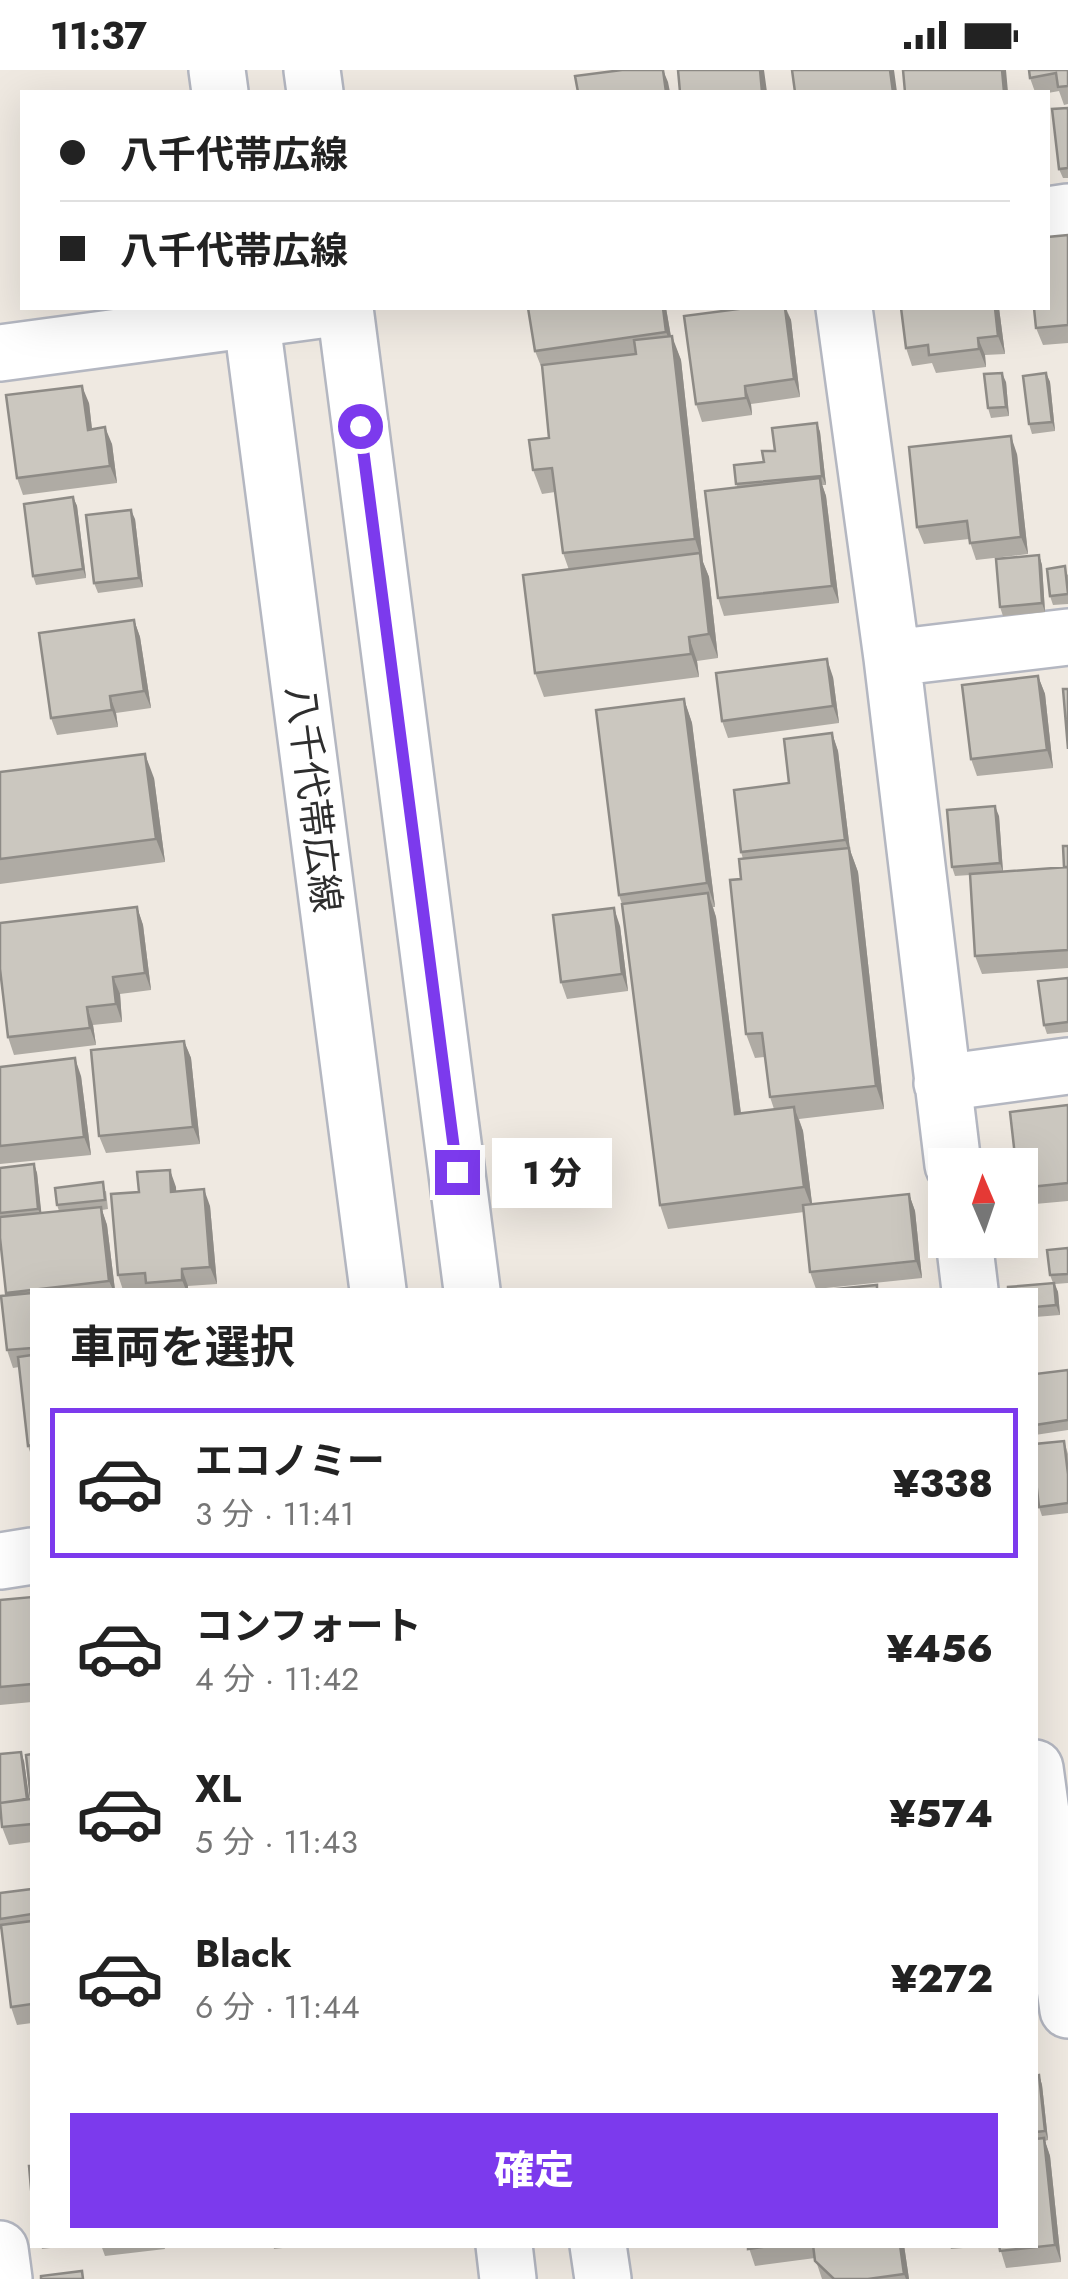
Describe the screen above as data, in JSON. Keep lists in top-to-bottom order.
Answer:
{
  "streets": {
    "main road": ["八千代帯広線"]
  },
  "north": "top",
  "page": {
    "status": "11:37",
    "banner": ["八千代帯広線", "八千代帯広線"],
    "bubble": "1 分",
    "heading": "車両を選択",
    "list": [
      {
        "name": "エコノミー",
        "note": "3 分 · 11:41",
        "value": "¥338"
      },
      {
        "name": "コンフォート",
        "note": "4 分 · 11:42",
        "value": "¥456"
      },
      {
        "name": "XL",
        "note": "5 分 · 11:43",
        "value": "¥574"
      },
      {
        "name": "Black",
        "note": "6 分 · 11:44",
        "value": "¥272"
      }
    ],
    "buttons": "確定"
  }
}
